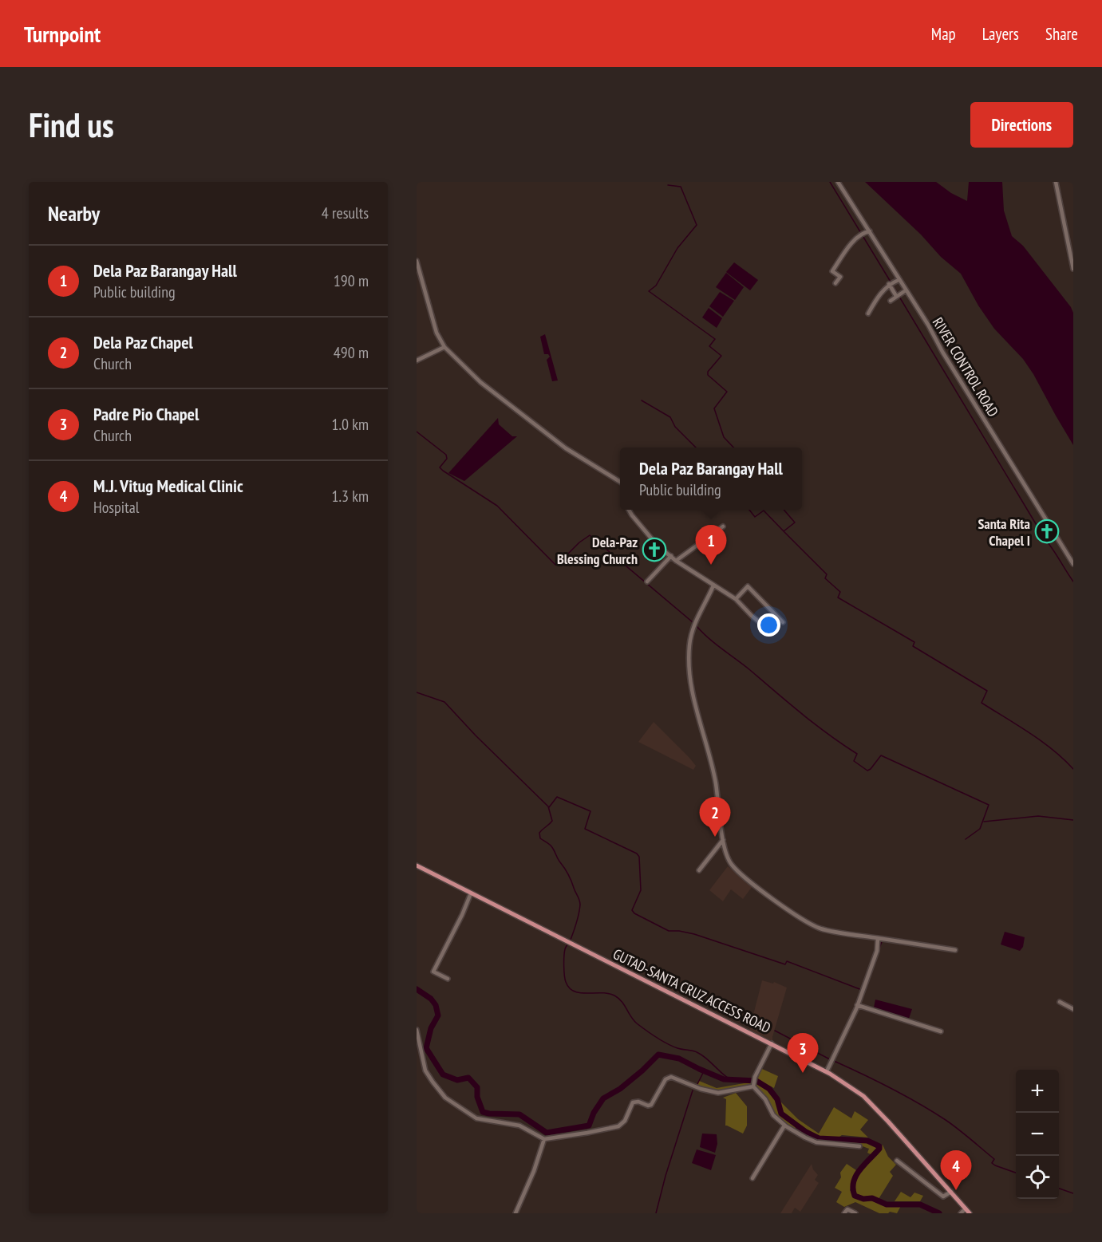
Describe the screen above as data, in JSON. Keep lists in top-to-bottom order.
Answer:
{
  "streets": {
    "main road": ["GUTAD-SANTA CRUZ ACCESS ROAD"],
    "street": ["RIVER CONTROL ROAD"]
  },
  "places": {
    "church": ["Santa Rita Chapel I", "Dela-Paz Blessing Church"]
  },
  "page": {
    "header": "Turnpoint",
    "nav": ["Map", "Layers", "Share"],
    "buttons": "Directions",
    "title": "Find us",
    "heading": ["Nearby", "4 results"],
    "list": [
      {
        "mark": "1",
        "name": "Dela Paz Barangay Hall",
        "note": "Public building",
        "value": "190 m"
      },
      {
        "mark": "2",
        "name": "Dela Paz Chapel",
        "note": "Church",
        "value": "490 m"
      },
      {
        "mark": "3",
        "name": "Padre Pio Chapel",
        "note": "Church",
        "value": "1.0 km"
      },
      {
        "mark": "4",
        "name": "M.J. Vitug Medical Clinic",
        "note": "Hospital",
        "value": "1.3 km"
      }
    ],
    "popup": ["Dela Paz Barangay Hall", "Public building"],
    "pins": [
      "1",
      "2",
      "3",
      "4"
    ],
    "map_buttons": ["+", "−"]
  }
}
